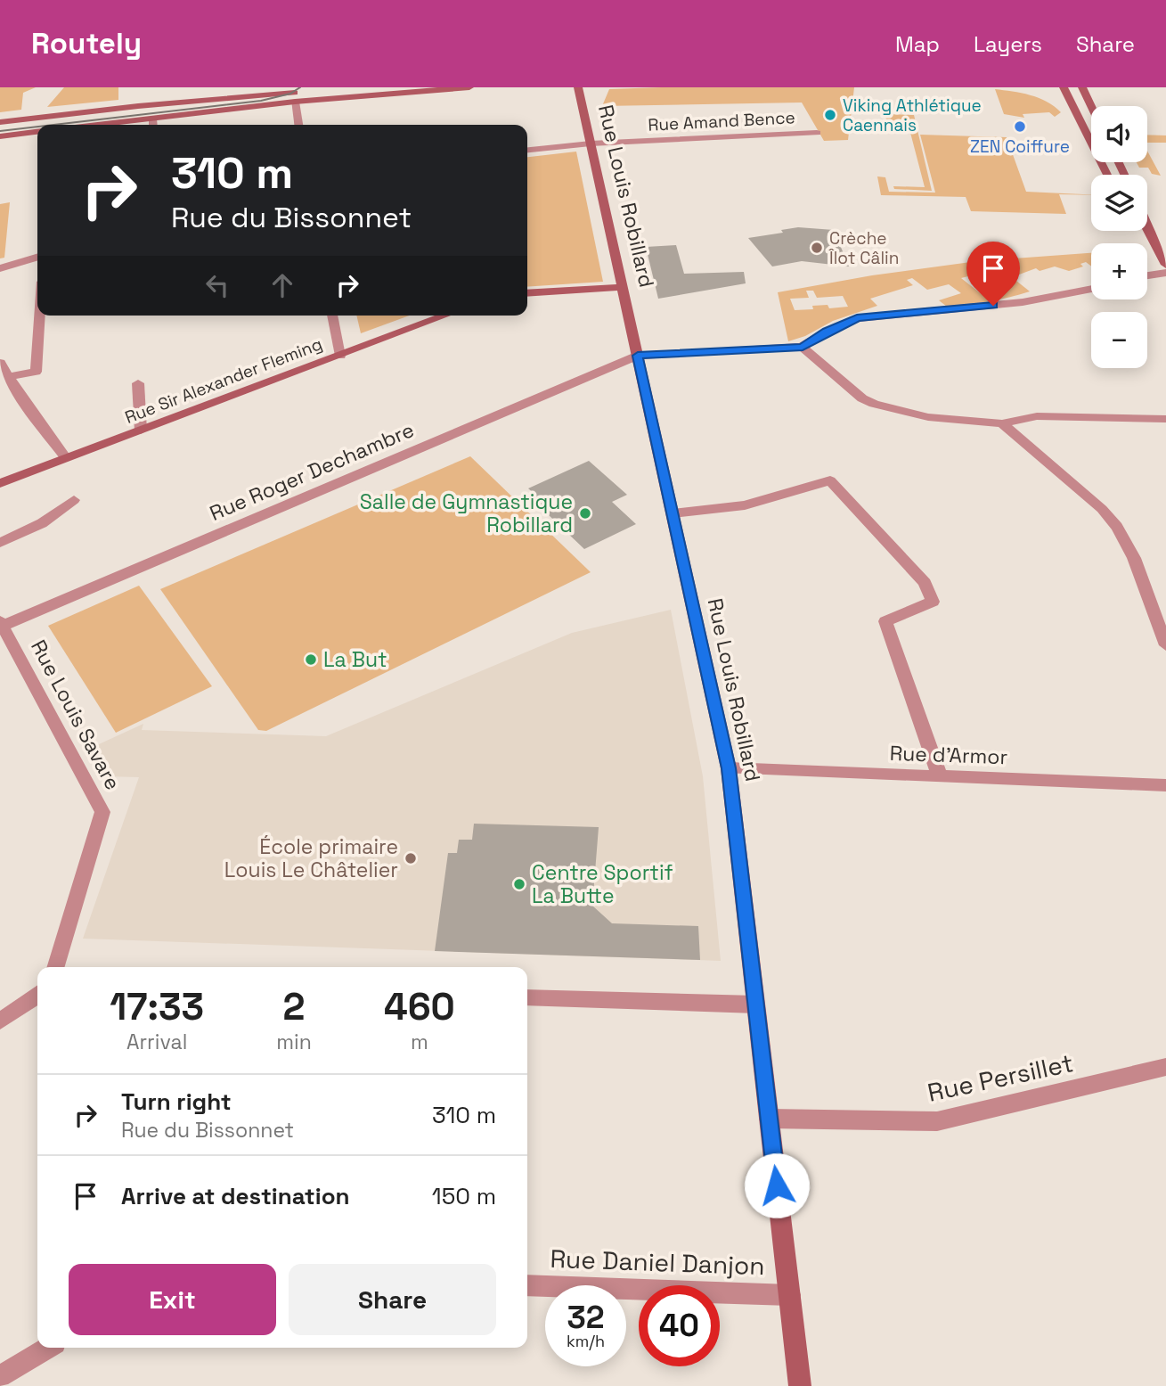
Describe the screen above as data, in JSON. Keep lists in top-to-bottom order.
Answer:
{
  "streets": {
    "street": [
      "Rue Amand Bence",
      "Rue Louis Robillard",
      "Rue Sir Alexander Fleming",
      "Rue Roger Dechambre",
      "Rue Louis Savare",
      "Rue d'Armor",
      "Rue Persillet",
      "Rue Daniel Danjon"
    ]
  },
  "crossings": [
    ["Rue Amand Bence", "Rue Louis Robillard"],
    ["Rue Louis Robillard", "Rue Roger Dechambre"],
    ["Rue Louis Robillard", "Rue d'Armor"],
    ["Rue Louis Robillard", "Rue Persillet"],
    ["Rue Louis Robillard", "Rue Daniel Danjon"],
    ["Rue Roger Dechambre", "Rue Louis Savare"]
  ],
  "places": [
    "Viking Athlétique Caennais",
    "ZEN Coiffure",
    "Crèche Îlot Câlin",
    "Salle de Gymnastique Robillard",
    "La But",
    "École primaire Louis Le Châtelier",
    "Centre Sportif La Butte"
  ],
  "page": {
    "header": "Routely",
    "nav": ["Map", "Layers", "Share"],
    "map_buttons": ["+", "−"],
    "turn": ["310 m", "Rue du Bissonnet"],
    "eta": [
      "17:33",
      "Arrival",
      "2",
      "min",
      "460",
      "m"
    ],
    "list": [
      {
        "name": "Turn right",
        "note": "Rue du Bissonnet",
        "value": "310 m"
      },
      {
        "name": "Arrive at destination",
        "value": "150 m"
      }
    ],
    "buttons": ["Exit", "Share"],
    "speed": "32 km/h",
    "limit": "40"
  }
}
